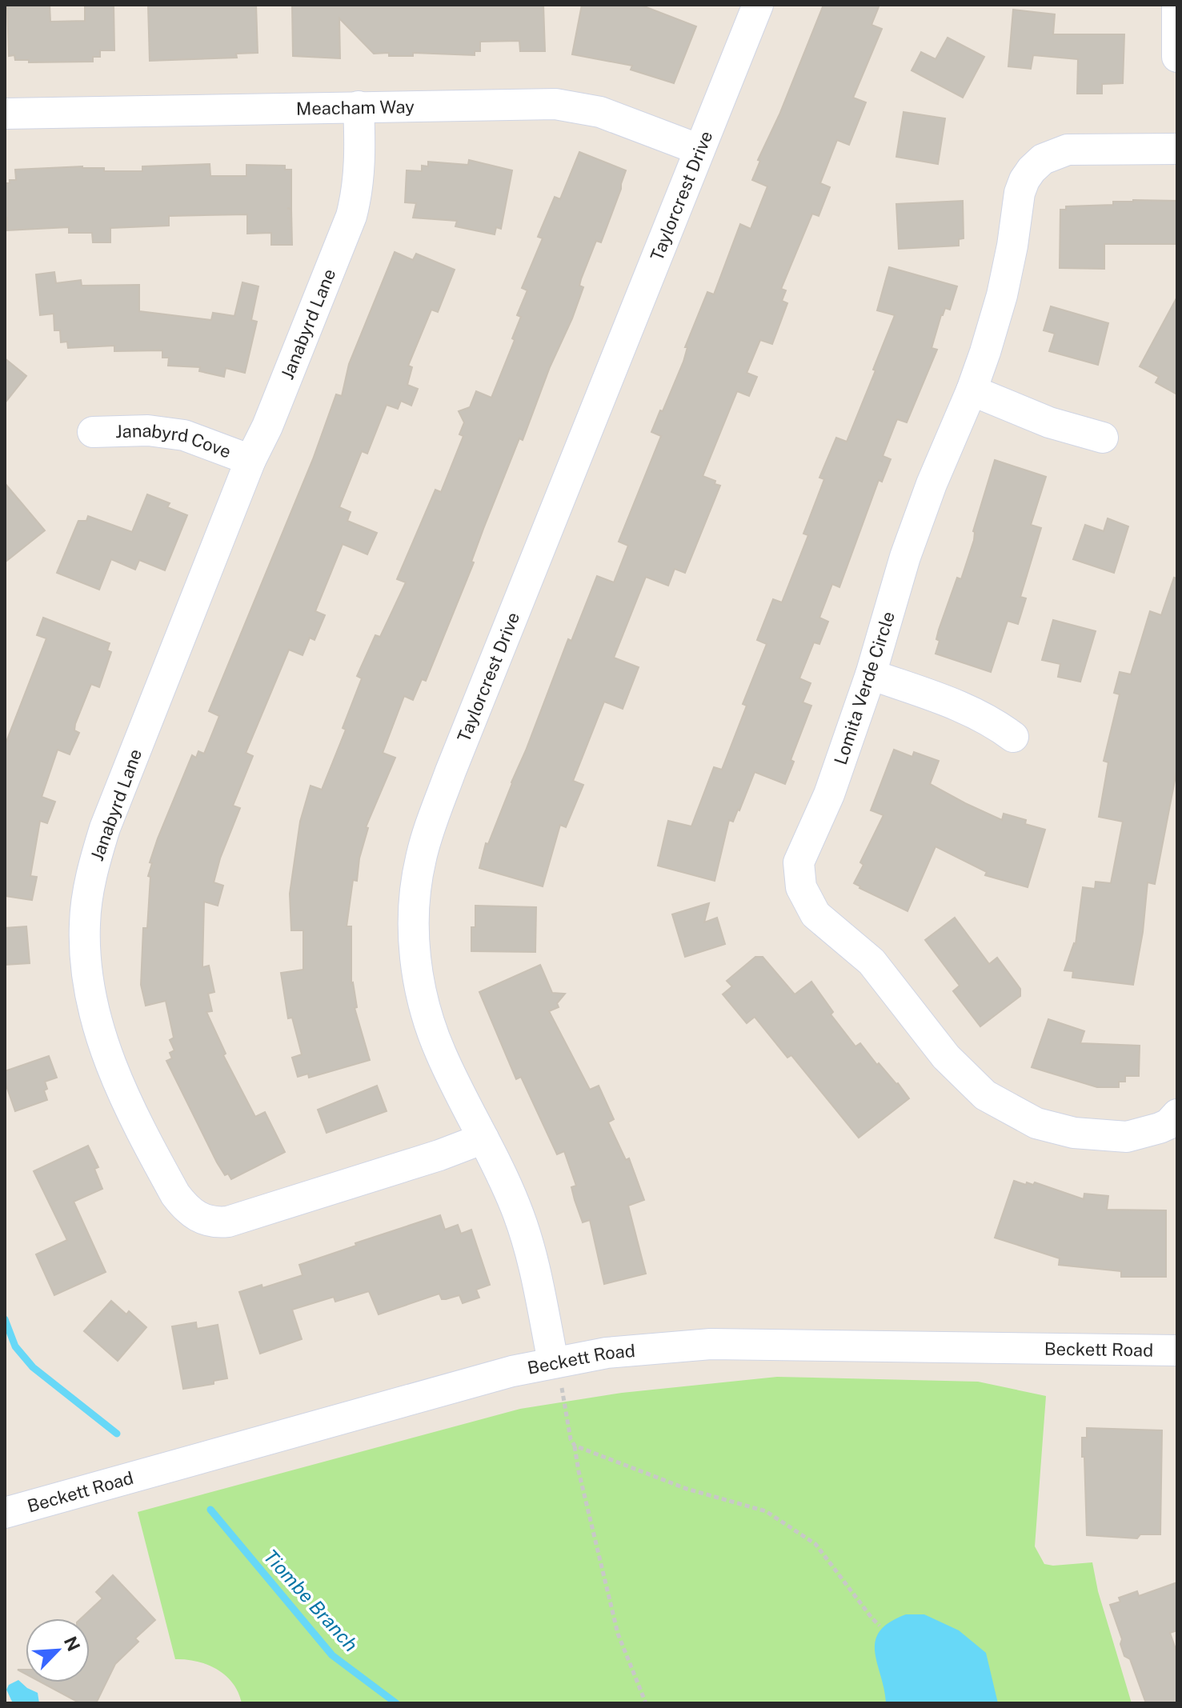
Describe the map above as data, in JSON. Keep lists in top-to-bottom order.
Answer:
{
  "streets": {
    "street": [
      "Meacham Way",
      "Taylorcrest Drive",
      "Janabyrd Lane",
      "Janabyrd Cove",
      "Lomita Verde Circle",
      "Beckett Road"
    ]
  },
  "crossings": [
    ["Meacham Way", "Taylorcrest Drive"],
    ["Meacham Way", "Janabyrd Lane"],
    ["Taylorcrest Drive", "Janabyrd Lane"],
    ["Taylorcrest Drive", "Beckett Road"],
    ["Janabyrd Lane", "Janabyrd Cove"]
  ],
  "water": ["Tiombe Branch"],
  "north": "top right"
}
